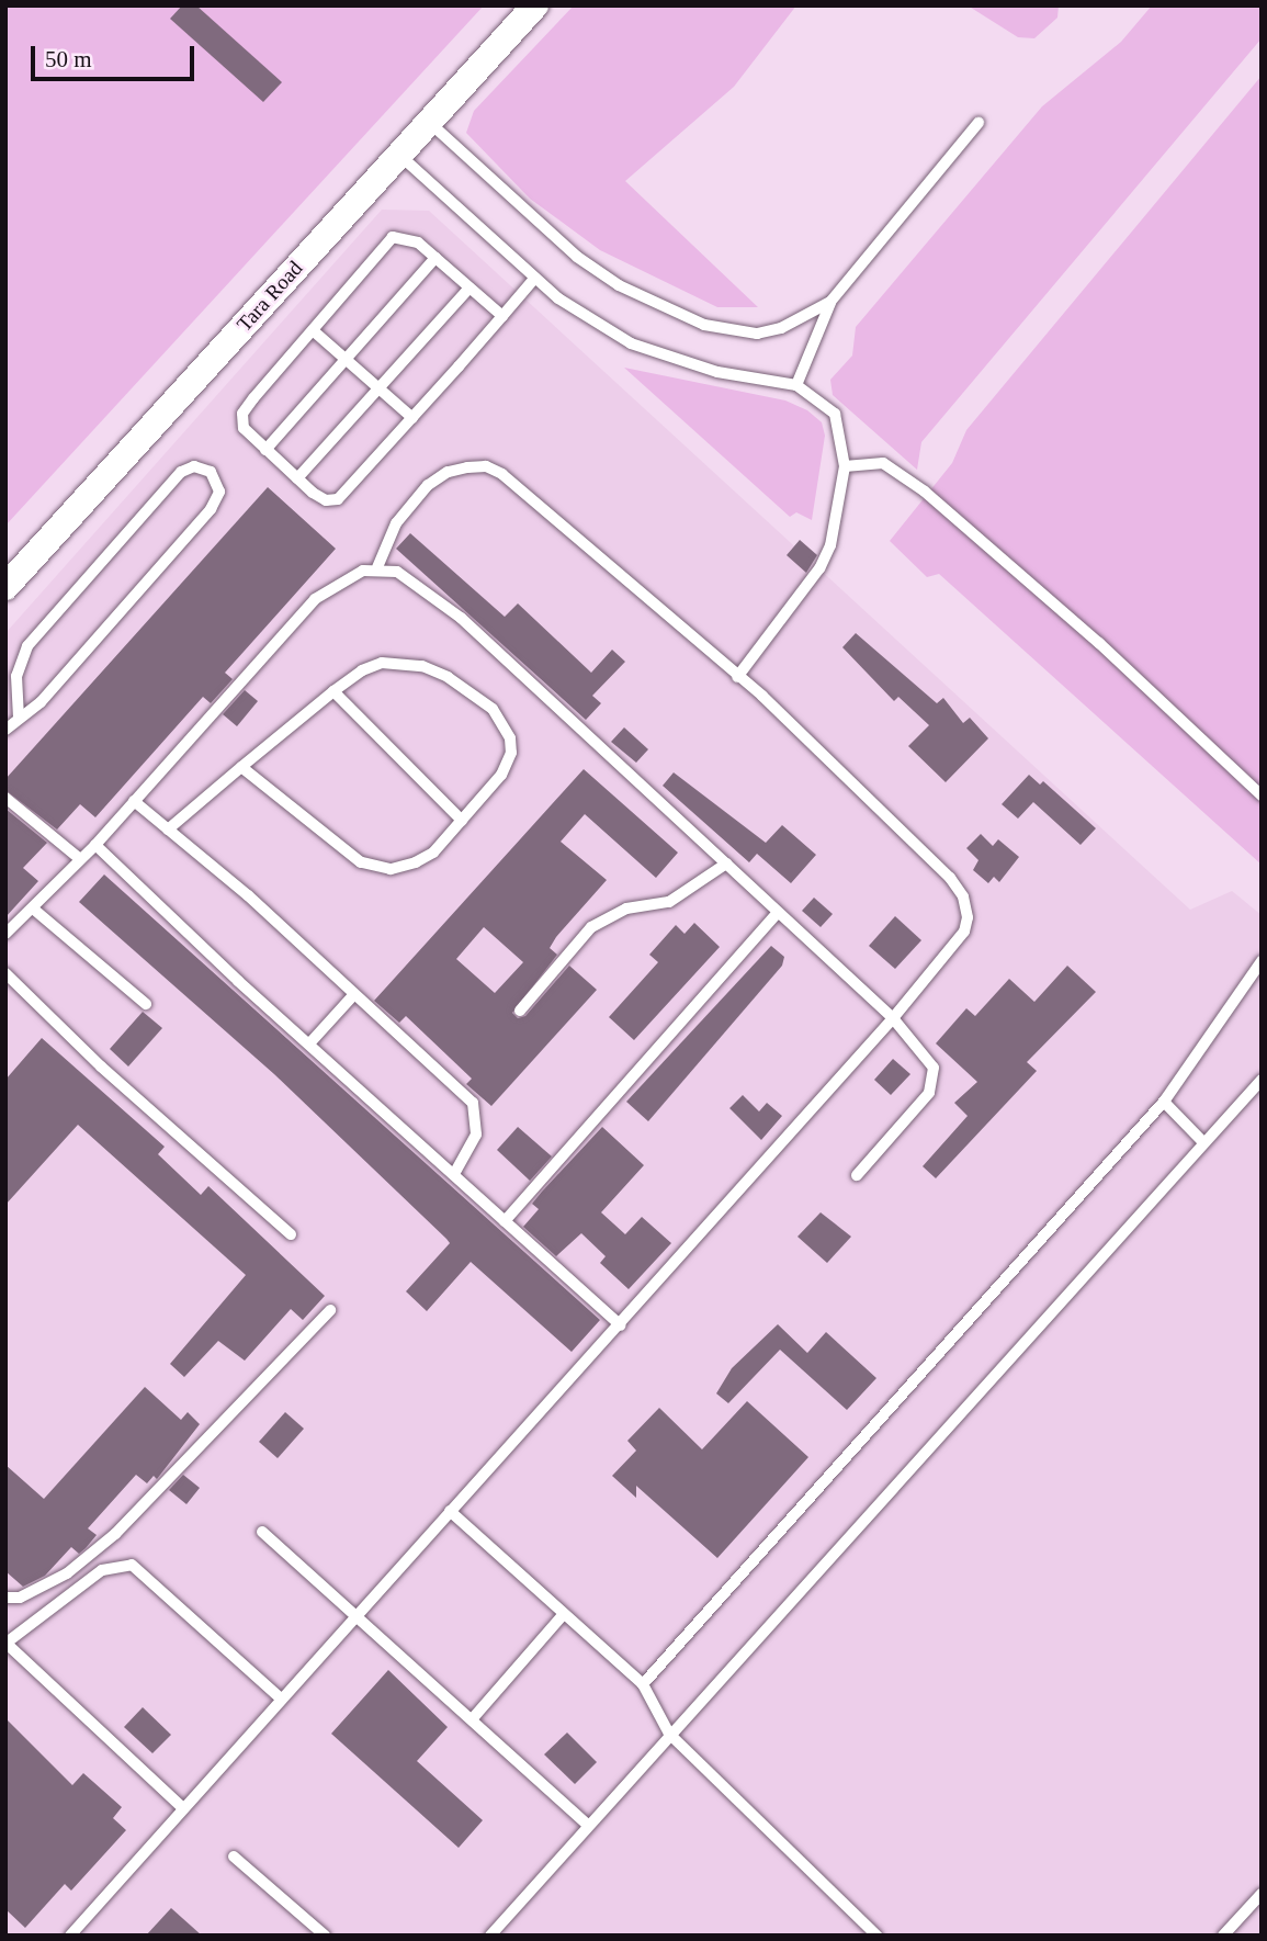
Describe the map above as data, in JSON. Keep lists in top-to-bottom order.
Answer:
{
  "streets": {
    "street": ["Tara Road"]
  },
  "scale_bar": "50 m"
}
